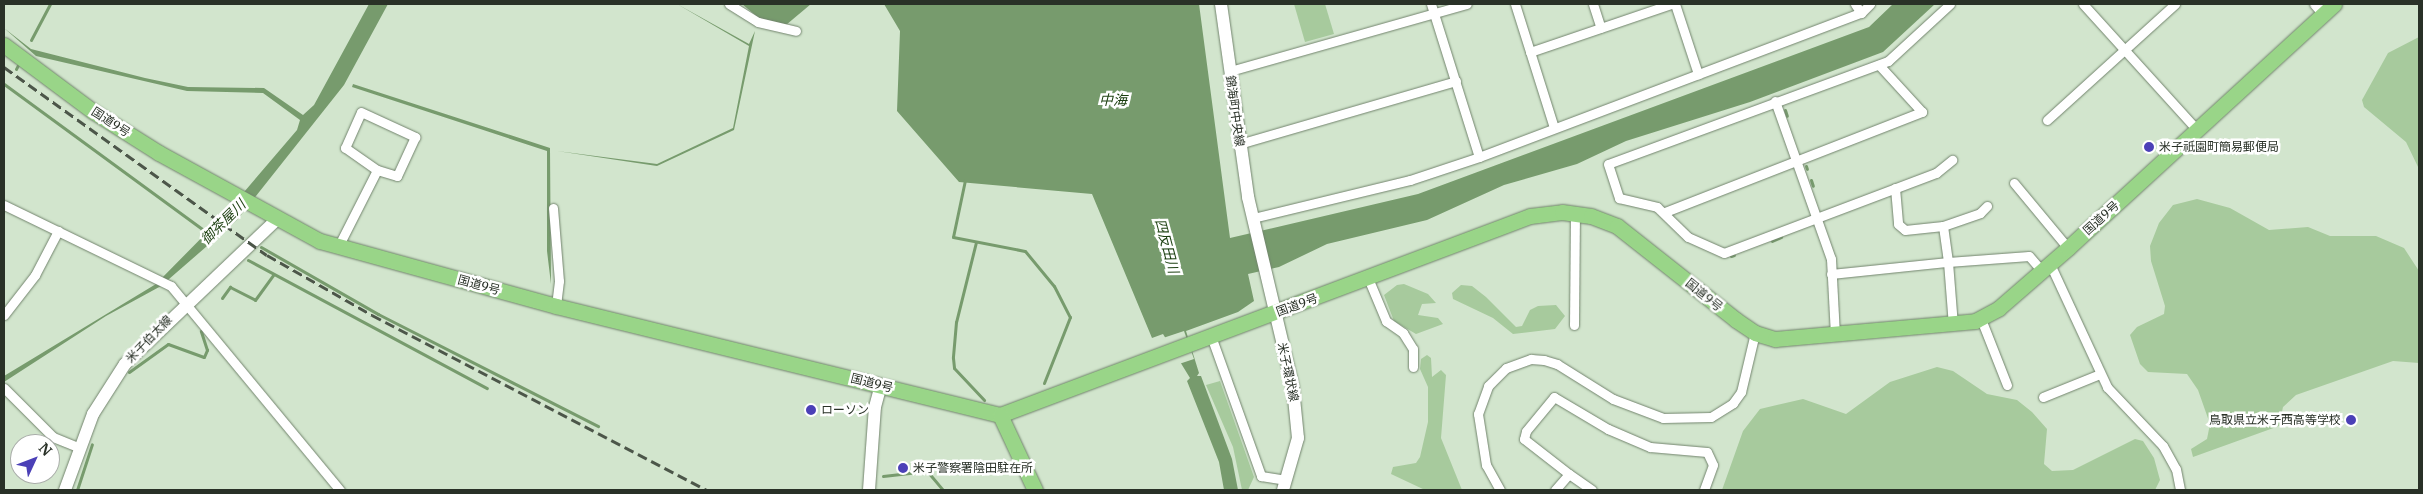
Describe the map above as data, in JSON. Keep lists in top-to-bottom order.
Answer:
{
  "streets": {
    "highway": ["国道9号"],
    "main road": ["錦海町中央線", "米子伯太線", "米子環状線"]
  },
  "crossings": [
    ["錦海町中央線", "米子環状線"],
    ["国道9号", "米子伯太線"],
    ["国道9号", "米子環状線"]
  ],
  "water": ["中海", "御茶屋川", "四反田川"],
  "places": [
    "米子祇園町簡易郵便局",
    "ローソン",
    "鳥取県立米子西高等学校",
    "米子警察署陰田駐在所"
  ],
  "north": "top right"
}
